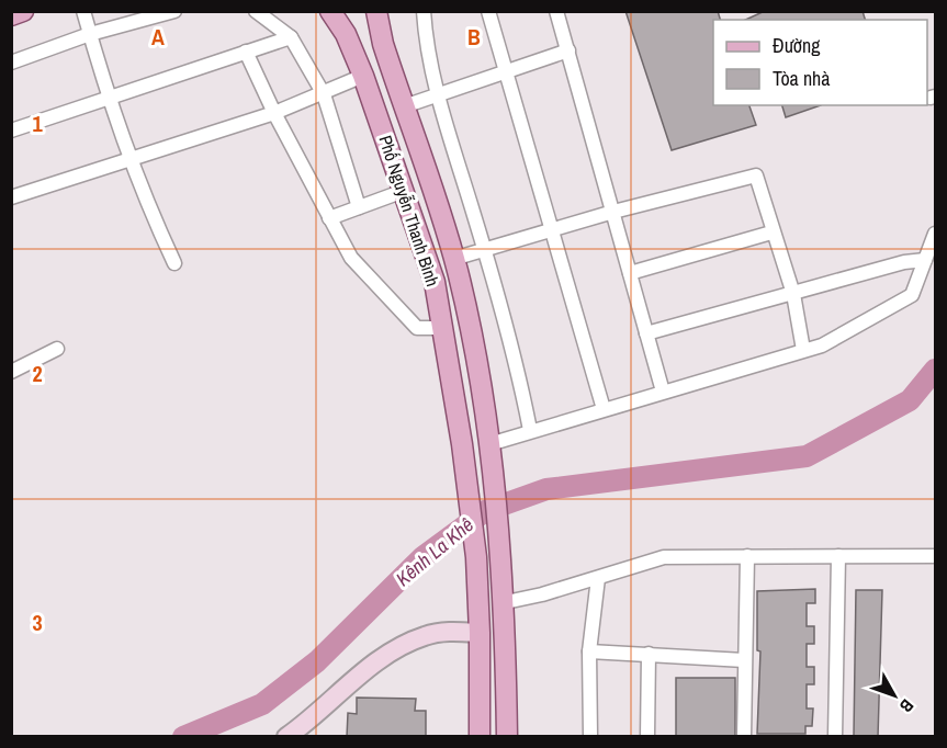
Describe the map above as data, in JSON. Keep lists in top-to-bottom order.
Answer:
{
  "streets": {
    "main road": ["Phố Nguyễn Thanh Bình"]
  },
  "water": ["Kênh La Khê"],
  "legend": ["Đường", "Tòa nhà"],
  "north": "bottom right",
  "grid": {
    "columns": ["A", "B"],
    "rows": ["1", "2", "3"]
  }
}
